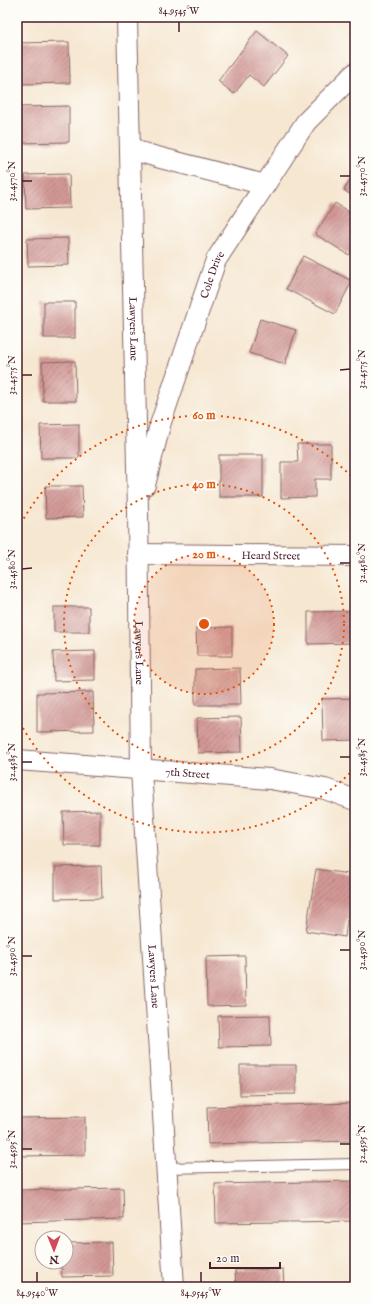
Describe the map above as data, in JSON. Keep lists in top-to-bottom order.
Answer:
{
  "streets": {
    "street": [
      "Cole Drive",
      "Lawyers Lane",
      "Heard Street",
      "7th Street"
    ]
  },
  "crossings": [
    ["Cole Drive", "Lawyers Lane"],
    ["Lawyers Lane", "Heard Street"],
    ["Lawyers Lane", "7th Street"]
  ],
  "scale_bar": "20 m",
  "north": "bottom",
  "coordinates": [
    "84.9545°W",
    "32.4570°N",
    "32.4575°N",
    "32.4580°N",
    "32.4585°N",
    "32.4590°N",
    "32.4595°N",
    "84.9540°W"
  ],
  "rings": ["60 m", "40 m", "20 m"]
}
